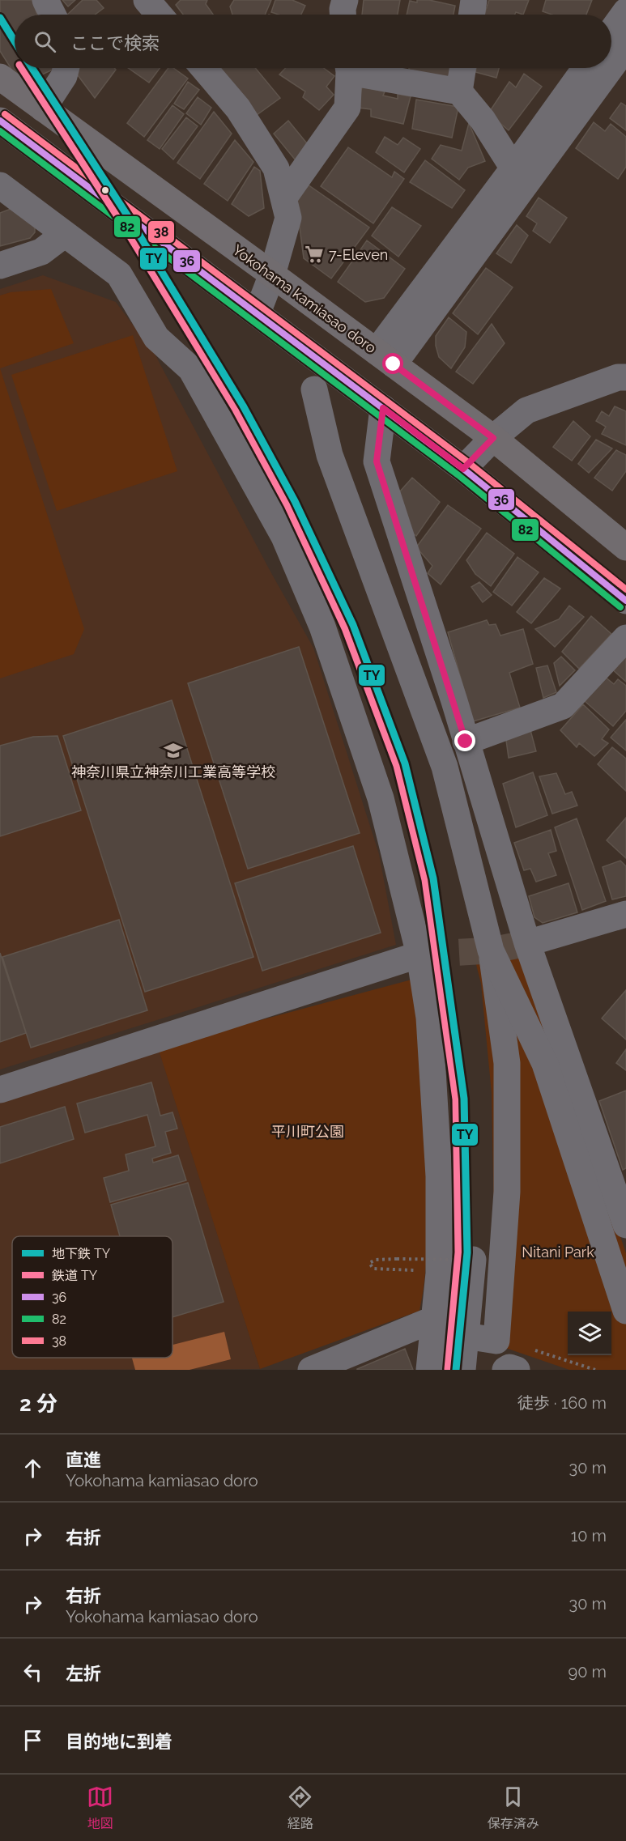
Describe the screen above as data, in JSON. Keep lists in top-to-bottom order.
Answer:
{
  "streets": {
    "main road": ["Yokohama kamiasao doro"]
  },
  "parks": ["平川町公園", "Nitani Park"],
  "places": {
    "supermarket": ["7-Eleven"],
    "school or university": ["神奈川県立神奈川工業高等学校"]
  },
  "lines": [
    "metro line TY",
    "rail line TY",
    "transit line 38",
    "transit line 36",
    "transit line 82"
  ],
  "legend": [
    "地下鉄 TY",
    "鉄道 TY",
    "36",
    "82",
    "38"
  ],
  "page": {
    "search": "ここで検索",
    "heading": ["2 分", "徒歩 · 160 m"],
    "list": [
      ["直進", "Yokohama kamiasao doro", "30 m"],
      ["右折", "10 m"],
      ["右折", "Yokohama kamiasao doro", "30 m"],
      ["左折", "90 m"],
      "目的地に到着"
    ],
    "nav": ["地図", "経路", "保存済み"]
  }
}
